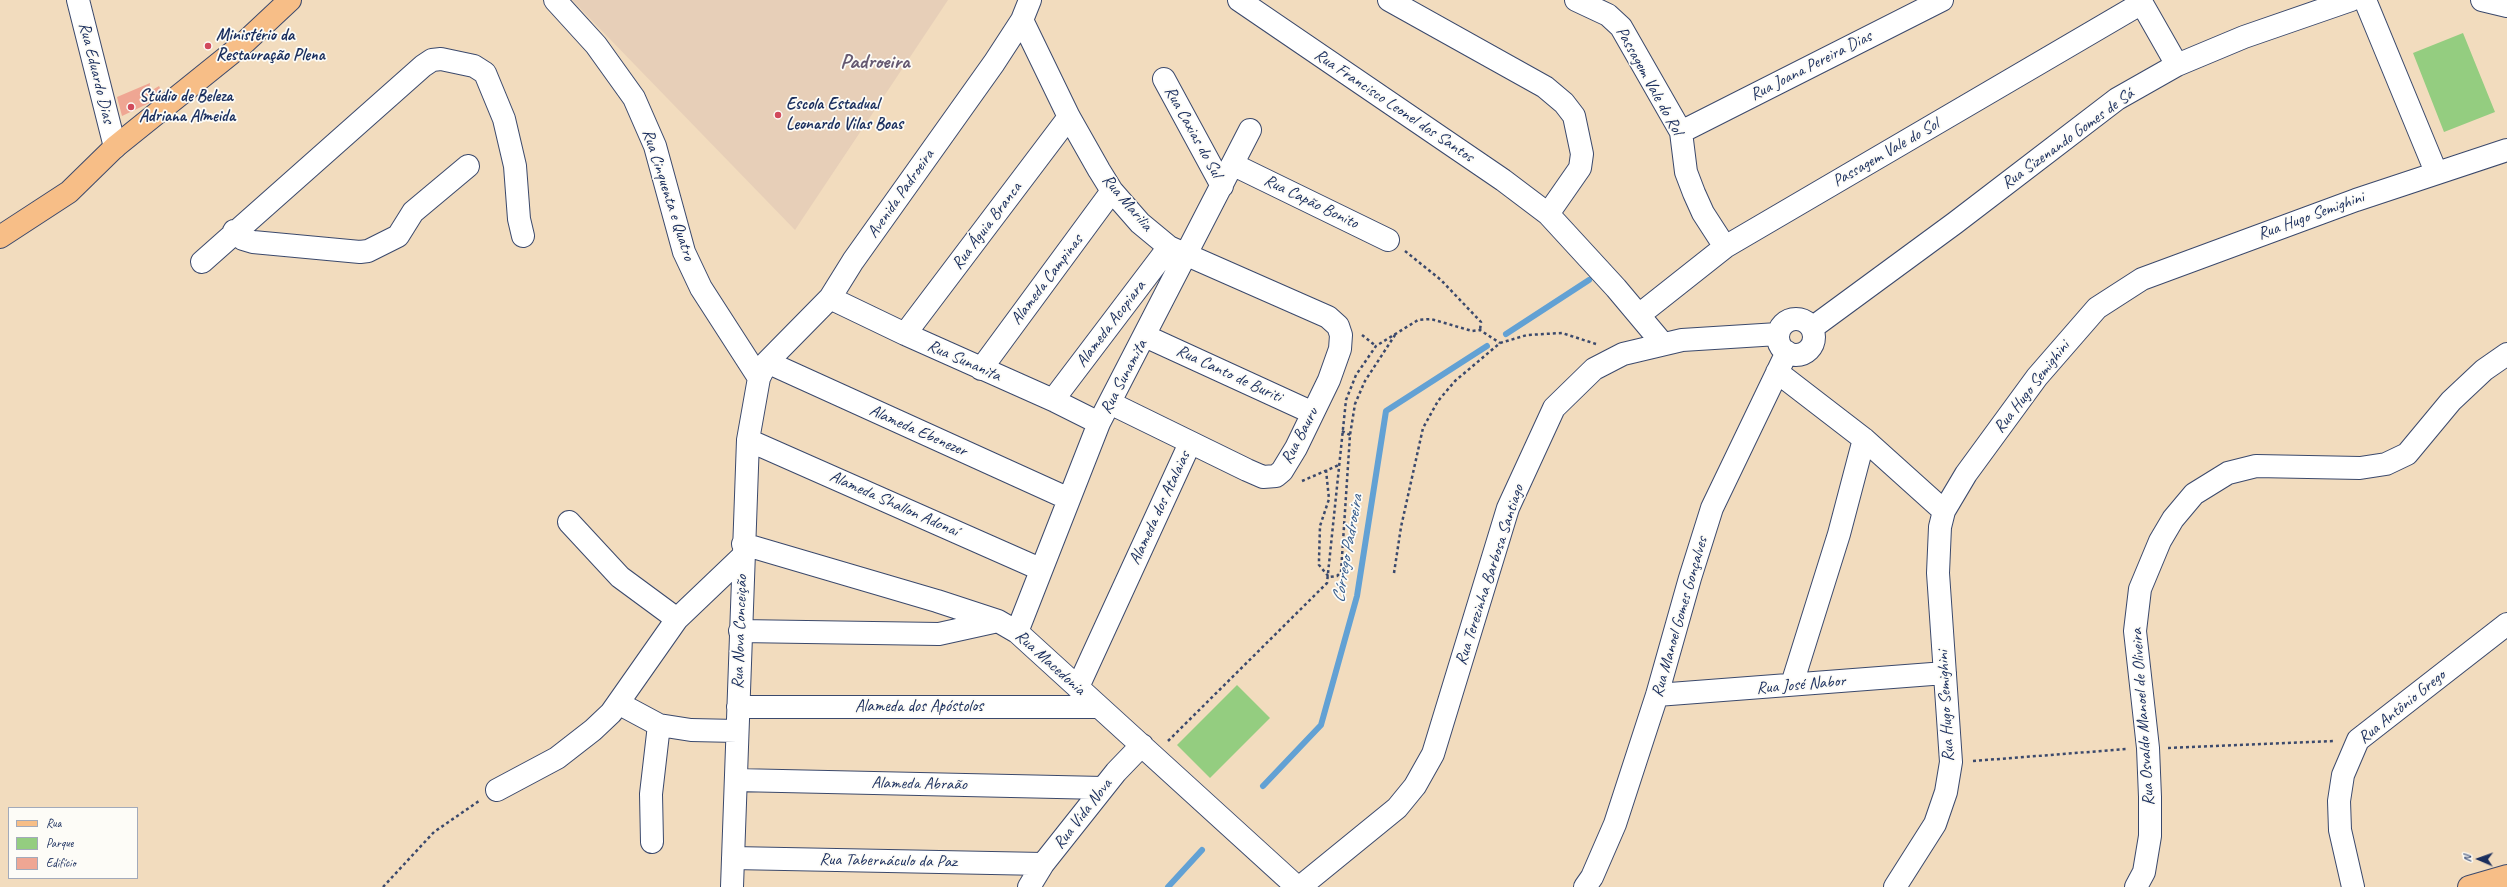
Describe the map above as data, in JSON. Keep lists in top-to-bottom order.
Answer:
{
  "streets": {
    "street": [
      "Rua Joana Pereira Dias",
      "Rua Eduardo Dias",
      "Passagem Vale do Rol",
      "Rua Francisco Leonel dos Santos",
      "Rua Caxias do Sul",
      "Rua Sizenando Gomes de Sá",
      "Passagem Vale do Sol",
      "Avenida Padroeira",
      "Rua Cinquenta e Quatro",
      "Rua Capão Bonito",
      "Rua Marilia",
      "Rua Hugo Semighini",
      "Rua Águia Branca",
      "Alameda Campinas",
      "Alameda Acopiara",
      "Rua Sunanita",
      "Rua Canto de Buriti",
      "Rua Sunamita",
      "Alameda Ebenezer",
      "Rua Bauru",
      "Alameda Shallon Adonaí",
      "Alameda dos Atalaias",
      "Rua Terezinha Barbosa Santiago",
      "Rua Manoel Gomes Gonçalves",
      "Rua Nova Conceição",
      "Rua Macedonia",
      "Rua José Nabor",
      "Alameda dos Apóstolos",
      "Rua Antônio Grego",
      "Rua Osvaldo Manoel de Oliveira",
      "Alameda Abraão",
      "Rua Vida Nova",
      "Rua Tabernáculo da Paz"
    ]
  },
  "crossings": [
    ["Rua Joana Pereira Dias", "Passagem Vale do Rol"],
    ["Passagem Vale do Rol", "Passagem Vale do Sol"],
    ["Rua Francisco Leonel dos Santos", "Passagem Vale do Sol"],
    ["Rua Francisco Leonel dos Santos", "Rua Terezinha Barbosa Santiago"],
    ["Rua Caxias do Sul", "Rua Sunamita"],
    ["Rua Sizenando Gomes de Sá", "Rua Terezinha Barbosa Santiago"],
    ["Rua Sizenando Gomes de Sá", "Rua Manoel Gomes Gonçalves"],
    ["Avenida Padroeira", "Rua Cinquenta e Quatro"],
    ["Avenida Padroeira", "Rua Marilia"],
    ["Avenida Padroeira", "Rua Sunanita"],
    ["Avenida Padroeira", "Alameda Ebenezer"],
    ["Avenida Padroeira", "Rua Nova Conceição"],
    ["Rua Cinquenta e Quatro", "Alameda Ebenezer"],
    ["Rua Cinquenta e Quatro", "Rua Nova Conceição"],
    ["Rua Capão Bonito", "Rua Sunamita"],
    ["Rua Marilia", "Rua Águia Branca"],
    ["Rua Marilia", "Alameda Campinas"],
    ["Rua Marilia", "Alameda Acopiara"],
    ["Rua Marilia", "Rua Sunamita"],
    ["Rua Marilia", "Rua Bauru"],
    ["Rua Hugo Semighini", "Rua José Nabor"],
    ["Rua Águia Branca", "Rua Sunanita"],
    ["Alameda Campinas", "Rua Sunanita"],
    ["Alameda Acopiara", "Rua Sunanita"],
    ["Alameda Acopiara", "Rua Sunamita"],
    ["Rua Sunanita", "Rua Sunamita"],
    ["Rua Canto de Buriti", "Rua Sunamita"],
    ["Rua Canto de Buriti", "Rua Bauru"],
    ["Rua Sunamita", "Alameda Ebenezer"],
    ["Rua Sunamita", "Rua Bauru"],
    ["Rua Sunamita", "Alameda Shallon Adonaí"],
    ["Rua Sunamita", "Rua Macedonia"],
    ["Alameda Ebenezer", "Rua Nova Conceição"],
    ["Rua Bauru", "Alameda dos Atalaias"],
    ["Alameda Shallon Adonaí", "Rua Nova Conceição"],
    ["Alameda dos Atalaias", "Rua Macedonia"],
    ["Rua Terezinha Barbosa Santiago", "Rua Manoel Gomes Gonçalves"],
    ["Rua Manoel Gomes Gonçalves", "Rua José Nabor"],
    ["Rua Nova Conceição", "Rua Macedonia"],
    ["Rua Nova Conceição", "Alameda dos Apóstolos"],
    ["Rua Nova Conceição", "Alameda Abraão"],
    ["Rua Nova Conceição", "Rua Tabernáculo da Paz"],
    ["Rua Macedonia", "Alameda dos Apóstolos"],
    ["Rua Macedonia", "Rua Vida Nova"],
    ["Alameda Abraão", "Rua Vida Nova"],
    ["Rua Vida Nova", "Rua Tabernáculo da Paz"]
  ],
  "districts": ["Padroeira"],
  "water": ["Córrego Padroeira"],
  "places": ["Ministério da Restauração Plena", "Stúdio de Beleza Adriana Almeida", "Escola Estadual Leonardo Vilas Boas"],
  "legend": ["Rua", "Parque", "Edifício"],
  "north": "left"
}
